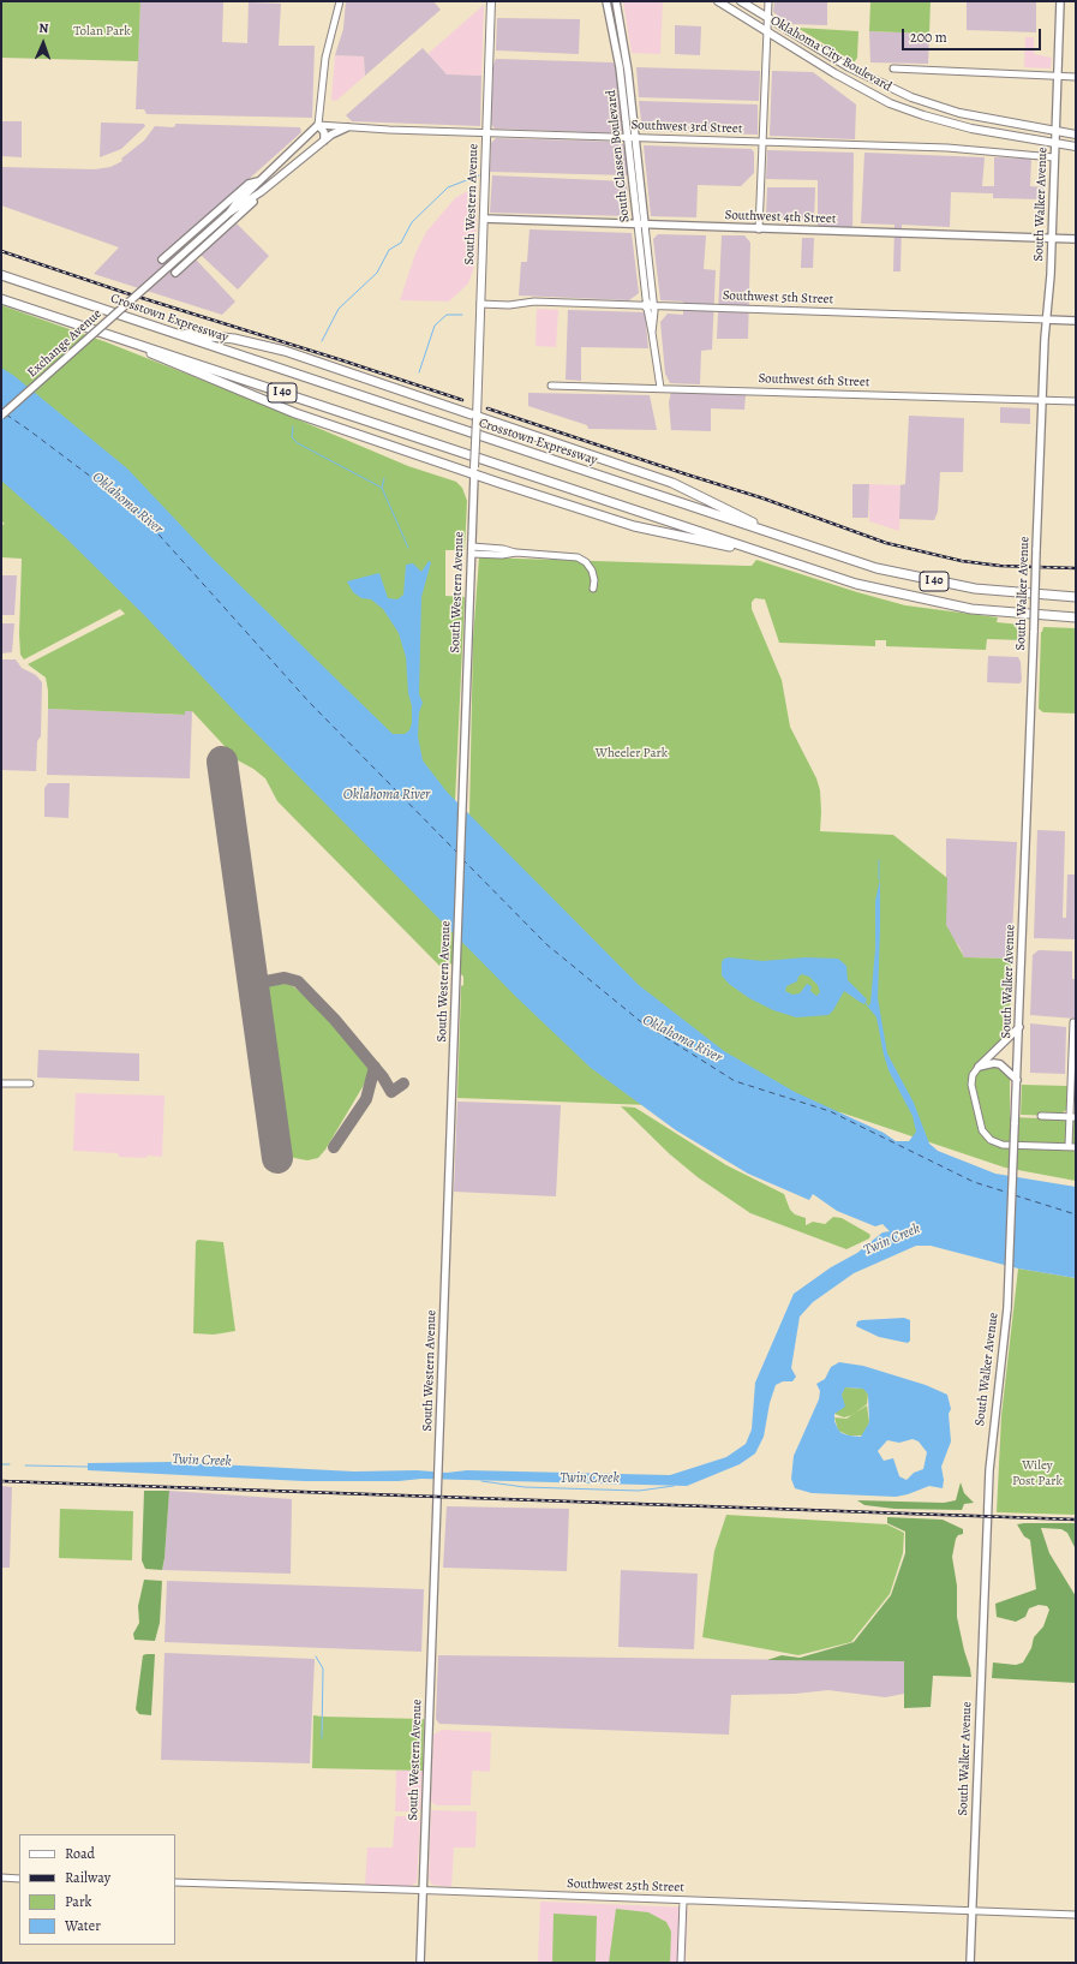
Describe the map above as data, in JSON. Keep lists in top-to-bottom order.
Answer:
{
  "streets": {
    "highway": ["Crosstown Expressway", "I 40"],
    "main road": [
      "Oklahoma City Boulevard",
      "South Classen Boulevard",
      "South Western Avenue",
      "South Walker Avenue",
      "Southwest 4th Street",
      "Southwest 5th Street",
      "Exchange Avenue"
    ],
    "street": ["Southwest 3rd Street", "Southwest 6th Street", "Southwest 25th Street"]
  },
  "crossings": [
    ["Oklahoma City Boulevard", "South Walker Avenue"],
    ["Southwest 3rd Street", "South Classen Boulevard"],
    ["Southwest 3rd Street", "South Western Avenue"],
    ["Southwest 3rd Street", "South Walker Avenue"],
    ["Southwest 3rd Street", "Exchange Avenue"],
    ["South Classen Boulevard", "Southwest 4th Street"],
    ["South Classen Boulevard", "Southwest 5th Street"],
    ["South Western Avenue", "Southwest 4th Street"],
    ["South Western Avenue", "Southwest 5th Street"],
    ["South Western Avenue", "Southwest 25th Street"],
    ["South Walker Avenue", "Southwest 4th Street"],
    ["South Walker Avenue", "Southwest 5th Street"],
    ["South Walker Avenue", "Southwest 6th Street"],
    ["South Walker Avenue", "Southwest 25th Street"]
  ],
  "water": ["Oklahoma River", "Twin Creek"],
  "parks": ["Tolan Park", "Wheeler Park", "Wiley Post Park"],
  "legend": [
    "Road",
    "Railway",
    "Park",
    "Water"
  ],
  "scale_bar": "200 m",
  "north": "top"
}
